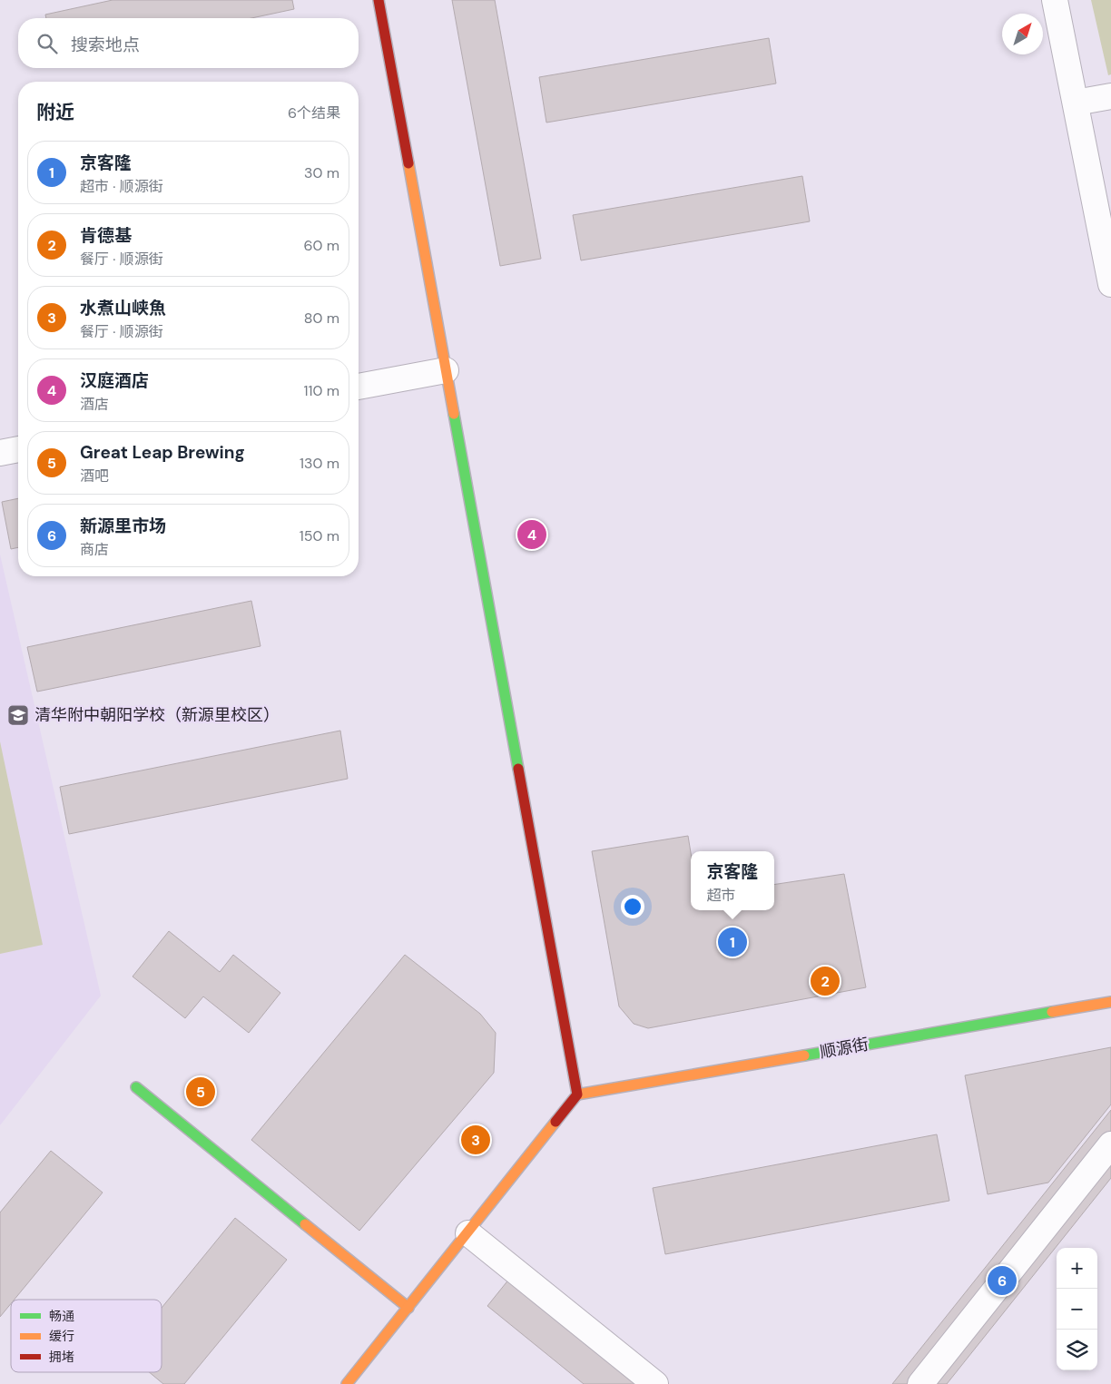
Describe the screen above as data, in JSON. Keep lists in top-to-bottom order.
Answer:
{
  "streets": {
    "street": ["顺源街"]
  },
  "places": {
    "school or university": ["清华附中朝阳学校（新源里校区）"]
  },
  "legend": ["畅通", "缓行", "拥堵"],
  "north": "top right",
  "page": {
    "search": "搜索地点",
    "heading": ["附近", "6个结果"],
    "list": [
      {
        "mark": "1",
        "name": "京客隆",
        "note": "超市 · 顺源街",
        "value": "30 m"
      },
      {
        "mark": "2",
        "name": "肯德基",
        "note": "餐厅 · 顺源街",
        "value": "60 m"
      },
      {
        "mark": "3",
        "name": "水煮山峡魚",
        "note": "餐厅 · 顺源街",
        "value": "80 m"
      },
      {
        "mark": "4",
        "name": "汉庭酒店",
        "note": "酒店",
        "value": "110 m"
      },
      {
        "mark": "5",
        "name": "Great Leap Brewing",
        "note": "酒吧",
        "value": "130 m"
      },
      {
        "mark": "6",
        "name": "新源里市场",
        "note": "商店",
        "value": "150 m"
      }
    ],
    "pins": [
      "4",
      "1",
      "2",
      "5",
      "3",
      "6"
    ],
    "popup": ["京客隆", "超市"],
    "map_buttons": ["+", "−"]
  }
}
